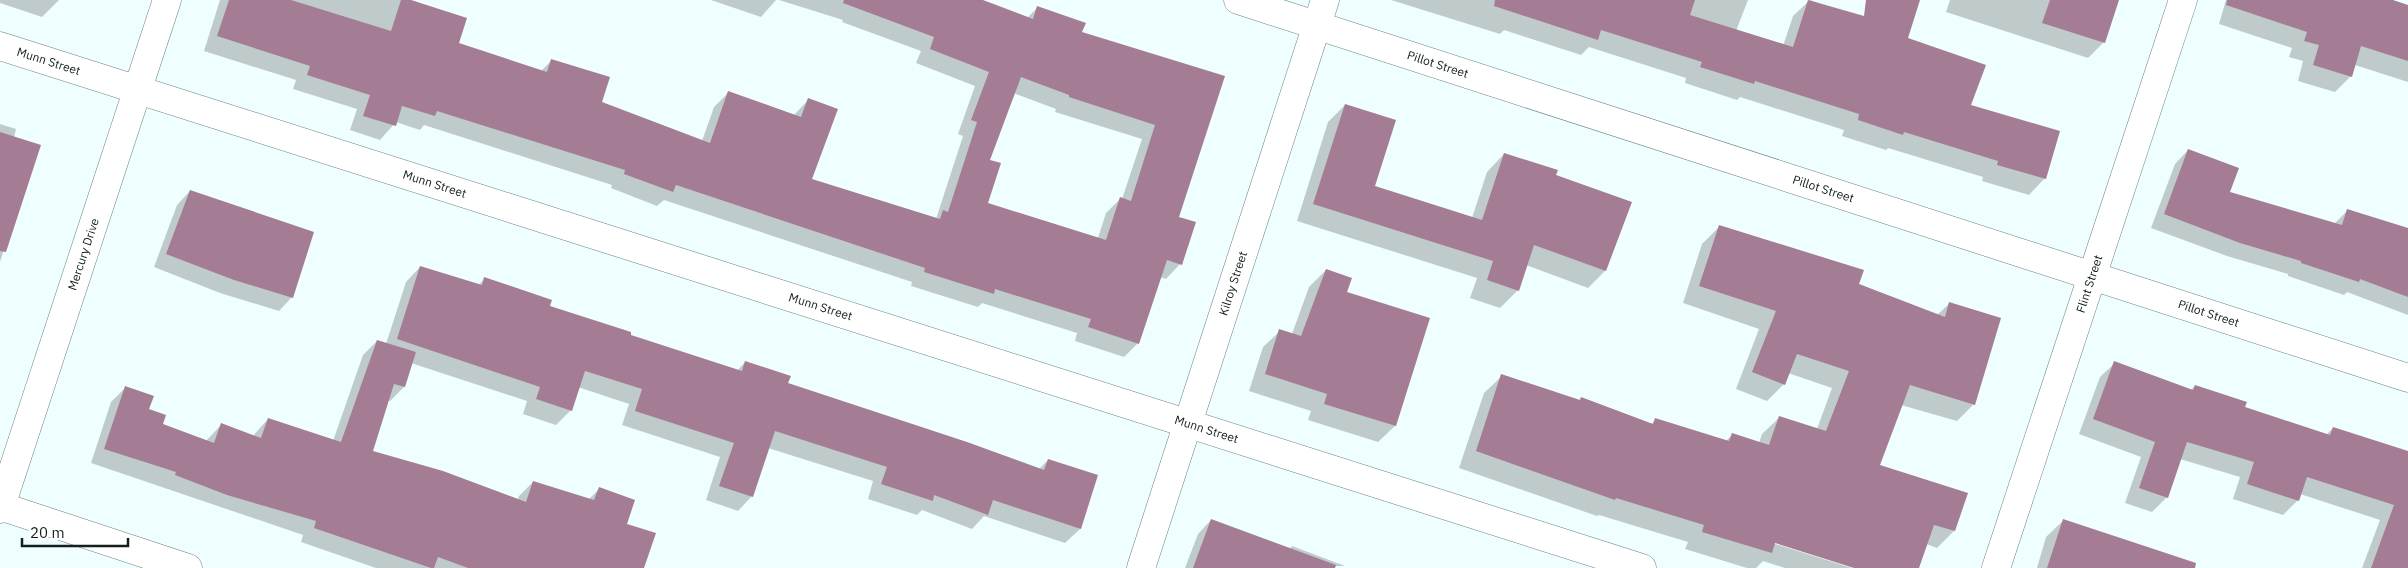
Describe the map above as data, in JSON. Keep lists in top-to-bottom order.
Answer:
{
  "streets": {
    "street": [
      "Munn Street",
      "Pillot Street",
      "Mercury Drive",
      "Kilroy Street",
      "Flint Street"
    ]
  },
  "crossings": [
    ["Munn Street", "Mercury Drive"],
    ["Munn Street", "Kilroy Street"],
    ["Pillot Street", "Kilroy Street"],
    ["Pillot Street", "Flint Street"]
  ],
  "scale_bar": "20 m"
}
